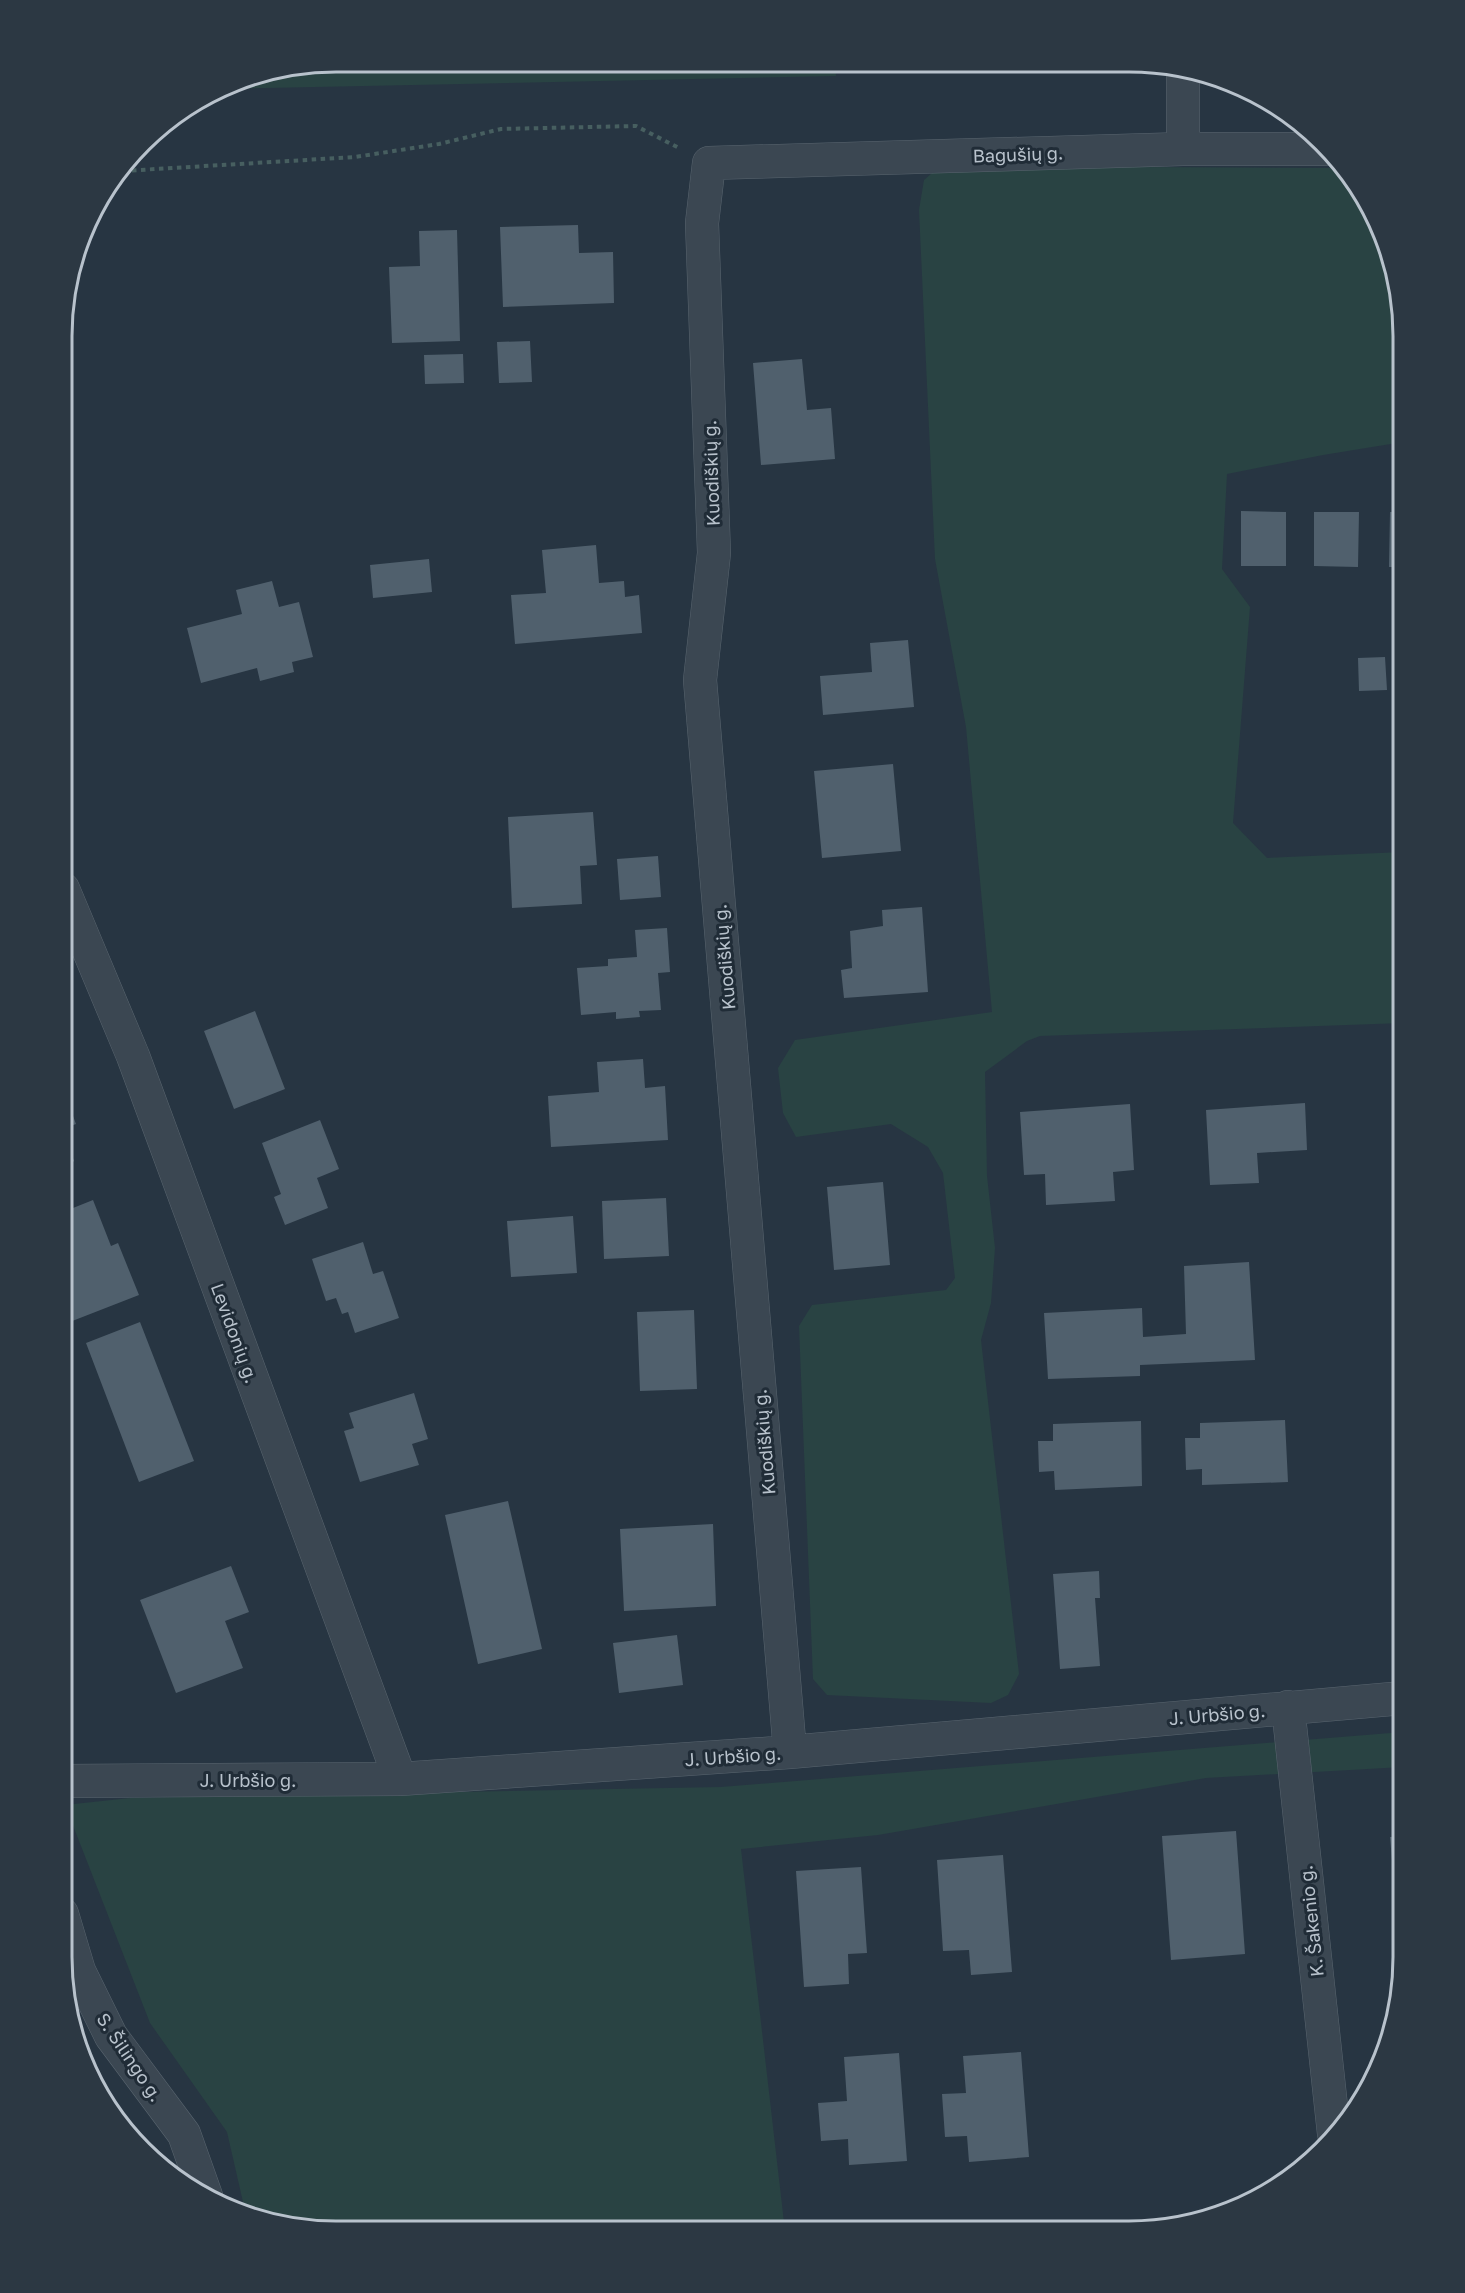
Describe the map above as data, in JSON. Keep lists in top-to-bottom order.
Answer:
{
  "streets": {
    "street": [
      "Bagušių g.",
      "Kuodiškių g.",
      "Levidonių g.",
      "J. Urbšio g.",
      "K. Šakenio g.",
      "S. Šilingo g."
    ]
  },
  "crossings": [
    ["Bagušių g.", "Kuodiškių g."],
    ["Kuodiškių g.", "J. Urbšio g."],
    ["Levidonių g.", "J. Urbšio g."],
    ["J. Urbšio g.", "K. Šakenio g."]
  ]
}
